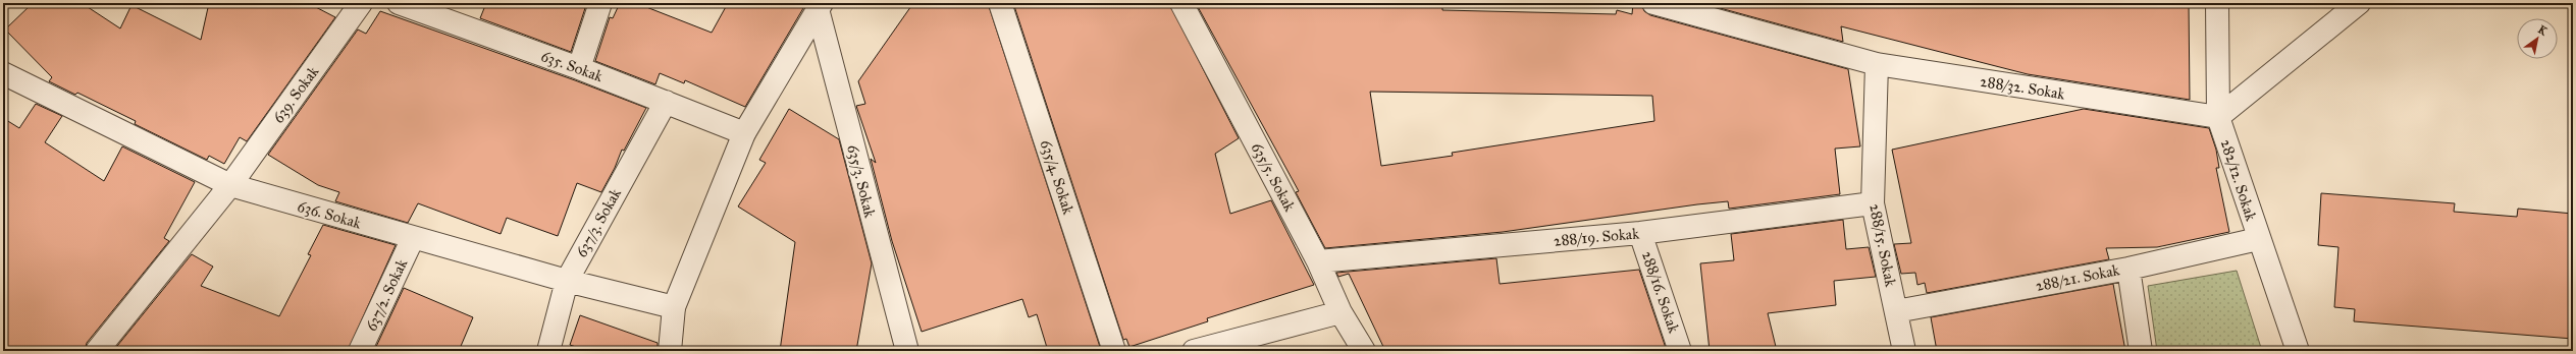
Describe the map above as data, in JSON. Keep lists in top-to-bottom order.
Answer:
{
  "streets": {
    "street": [
      "635. Sokak",
      "288/32. Sokak",
      "639. Sokak",
      "635/4. Sokak",
      "635/5. Sokak",
      "282/12. Sokak",
      "635/3. Sokak",
      "636. Sokak",
      "637/3. Sokak",
      "288/19. Sokak",
      "288/15. Sokak",
      "288/21. Sokak",
      "288/16. Sokak",
      "637/2. Sokak"
    ]
  },
  "crossings": [
    ["635. Sokak", "637/3. Sokak"],
    ["288/32. Sokak", "282/12. Sokak"],
    ["288/32. Sokak", "288/15. Sokak"],
    ["639. Sokak", "636. Sokak"],
    ["635/5. Sokak", "288/19. Sokak"],
    ["282/12. Sokak", "288/21. Sokak"],
    ["636. Sokak", "637/3. Sokak"],
    ["636. Sokak", "637/2. Sokak"],
    ["288/19. Sokak", "288/15. Sokak"],
    ["288/19. Sokak", "288/16. Sokak"],
    ["288/15. Sokak", "288/21. Sokak"]
  ],
  "north": "top right"
}
